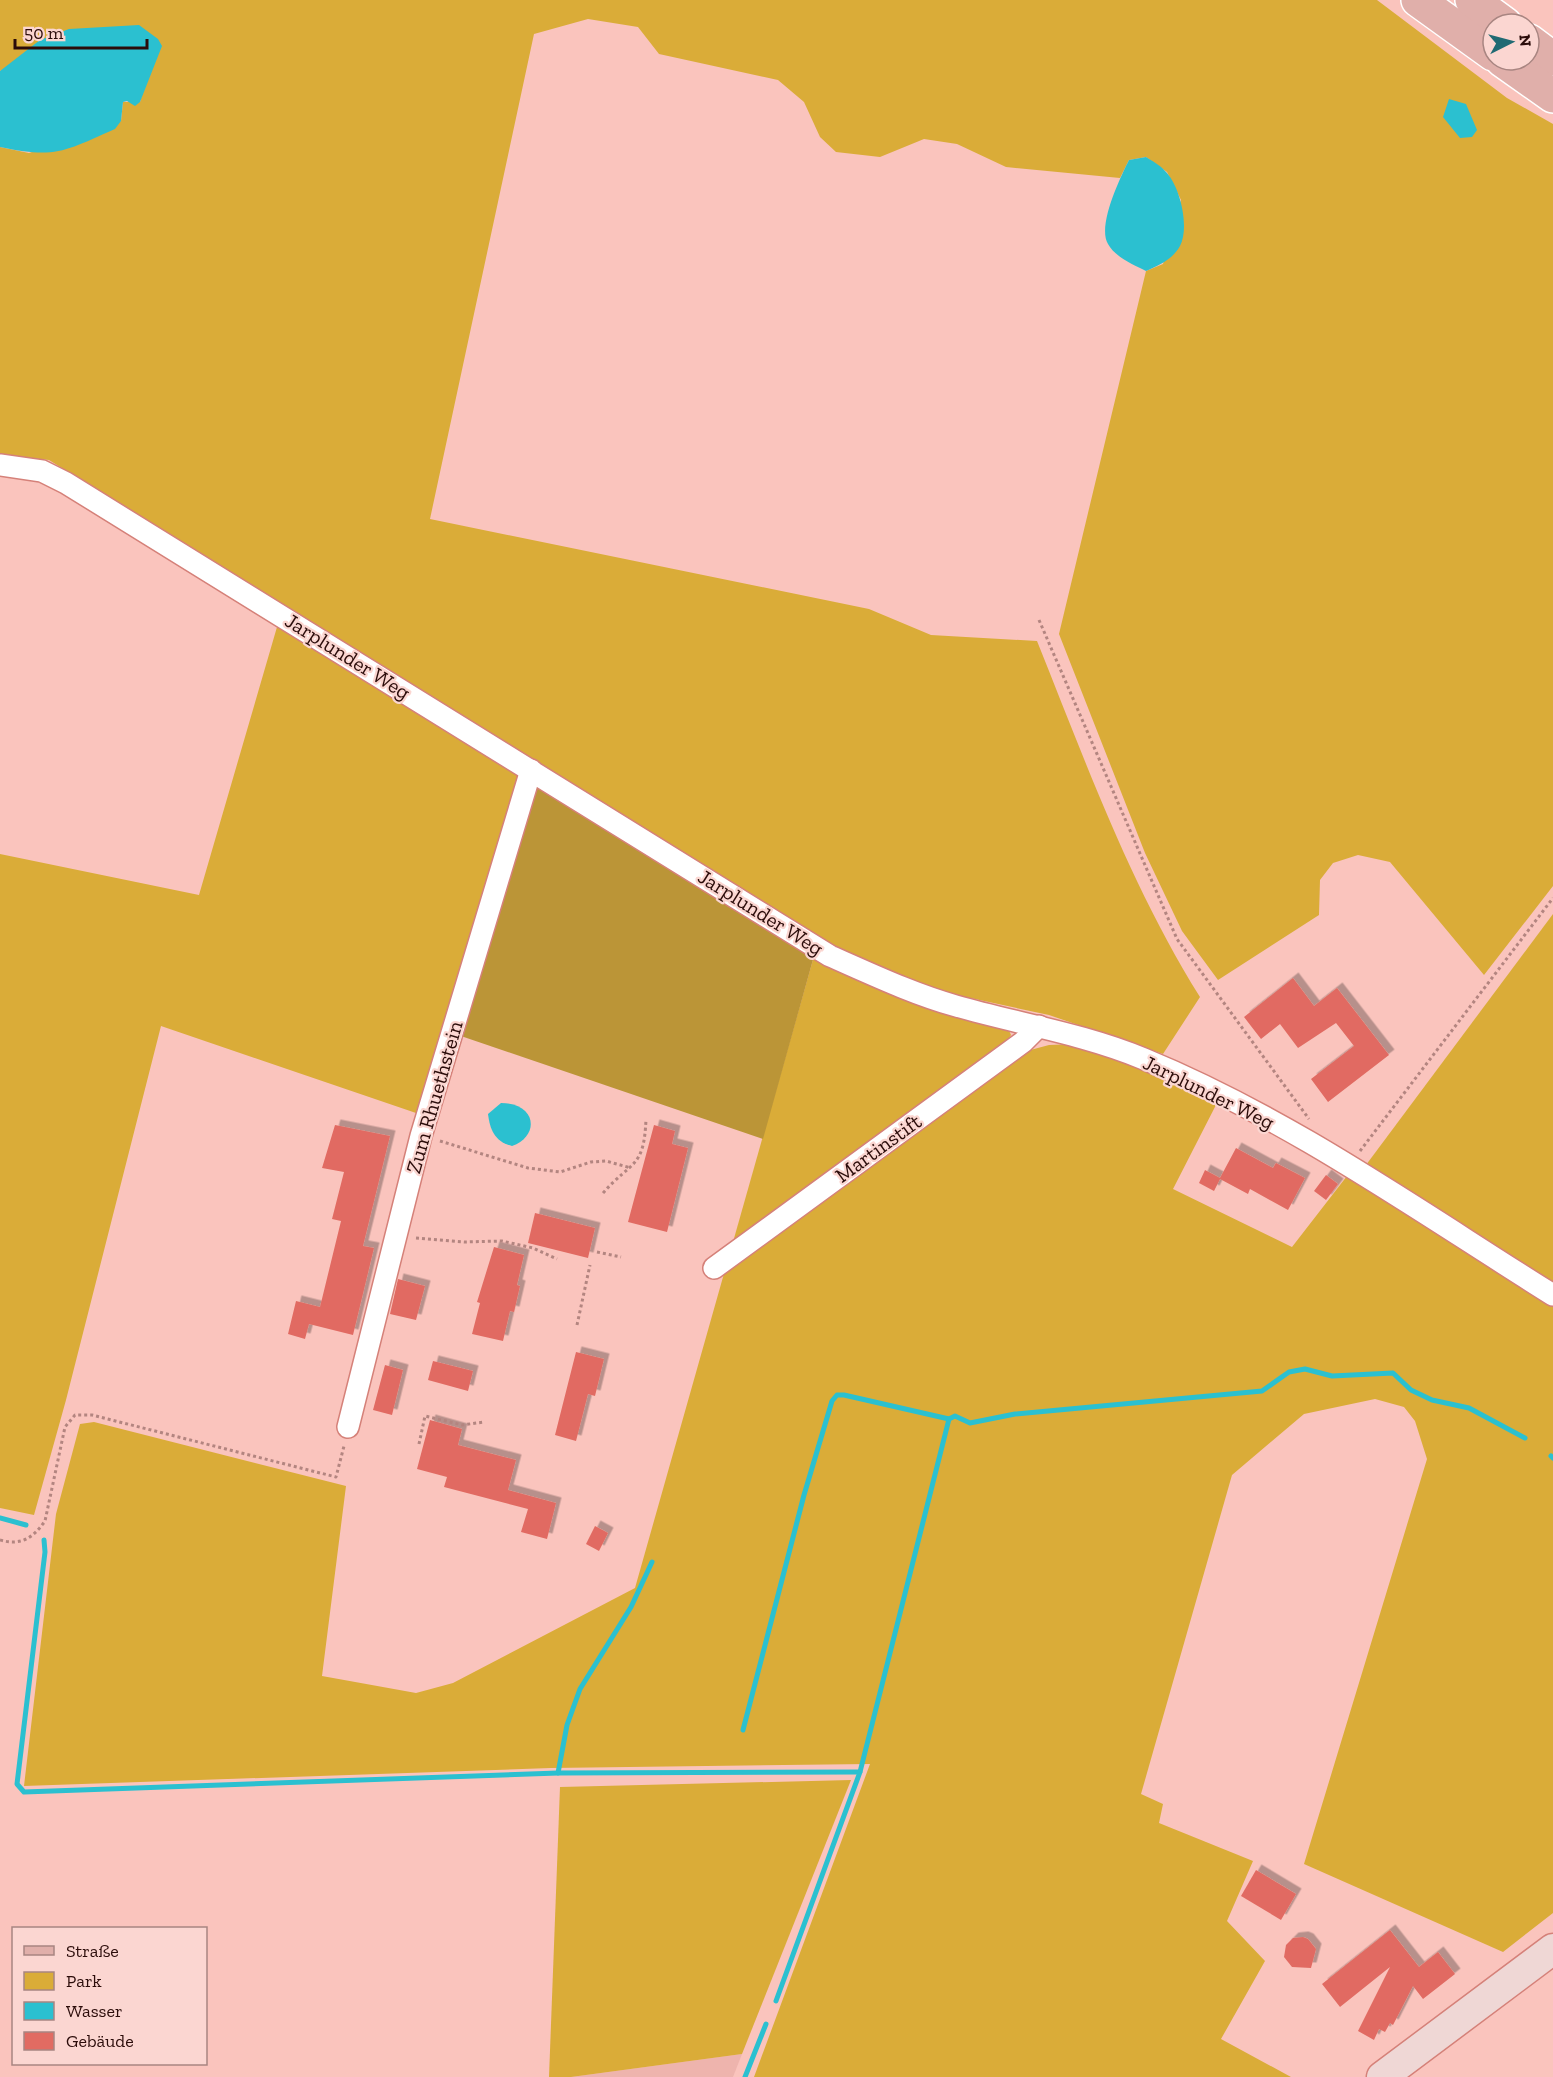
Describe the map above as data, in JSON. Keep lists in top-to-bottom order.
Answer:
{
  "streets": {
    "street": ["Jarplunder Weg", "Zum Rhuethstein", "Martinstift"]
  },
  "crossings": [
    ["Jarplunder Weg", "Zum Rhuethstein"],
    ["Jarplunder Weg", "Martinstift"]
  ],
  "legend": [
    "Straße",
    "Park",
    "Wasser",
    "Gebäude"
  ],
  "scale_bar": "50 m",
  "north": "right"
}
